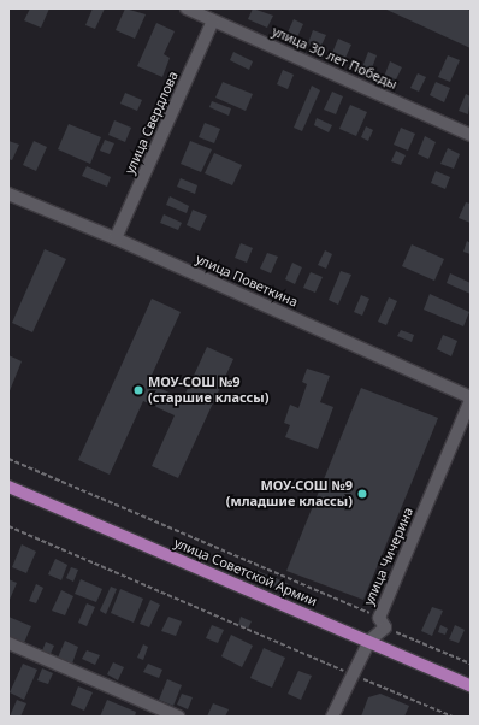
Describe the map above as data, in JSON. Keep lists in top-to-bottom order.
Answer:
{
  "streets": {
    "main road": ["улица Советской Армии"],
    "street": [
      "улица 30 лет Победы",
      "улица Свердлова",
      "улица Поветкина",
      "улица Чичерина"
    ]
  },
  "crossings": [
    ["улица 30 лет Победы", "улица Свердлова"],
    ["улица Свердлова", "улица Поветкина"],
    ["улица Поветкина", "улица Чичерина"],
    ["улица Чичерина", "улица Советской Армии"]
  ],
  "places": ["МОУ-СОШ №9 (старшие классы)", "МОУ-СОШ №9 (младшие классы)"]
}
